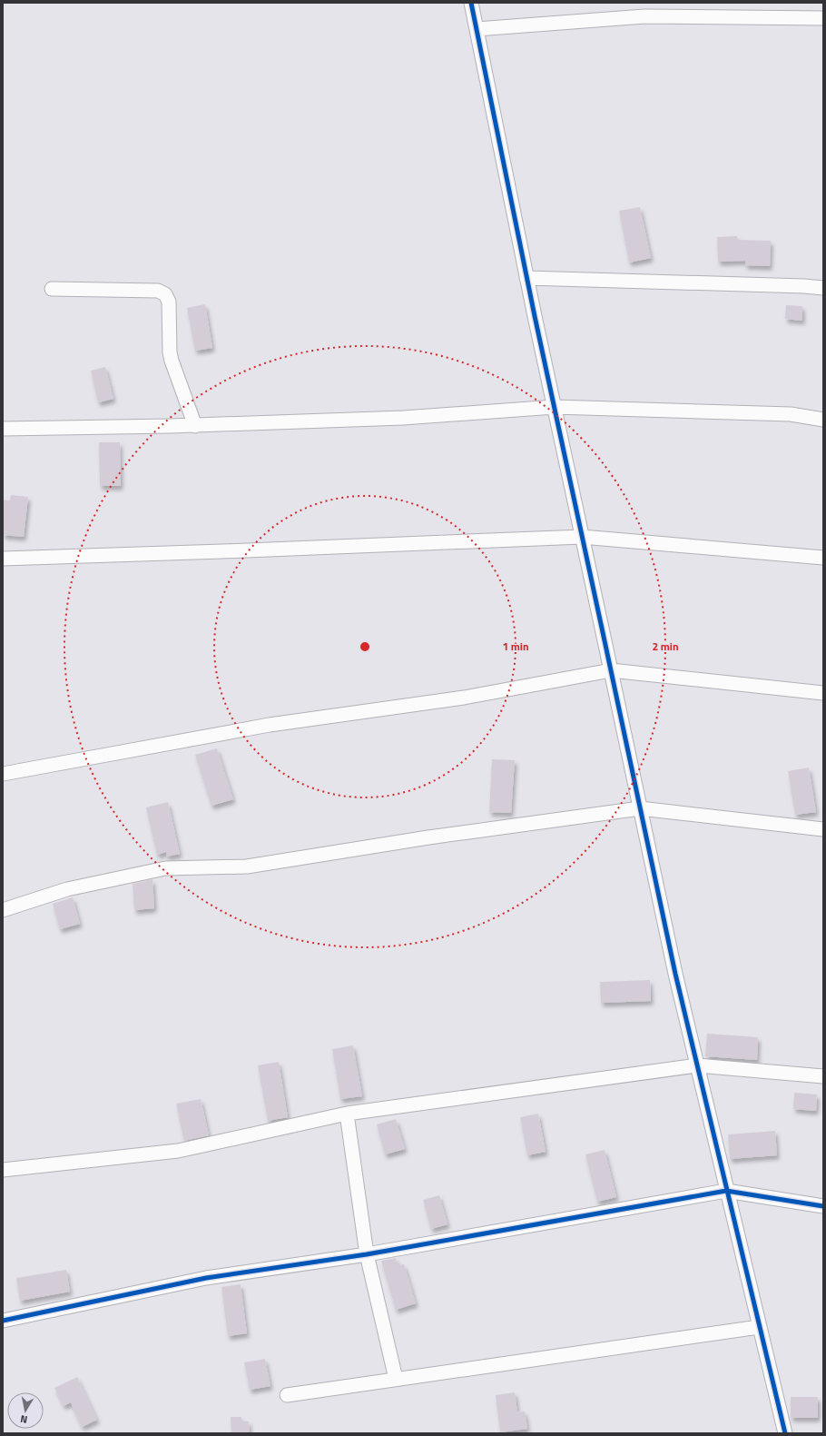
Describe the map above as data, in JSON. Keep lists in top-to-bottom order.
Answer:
{
  "north": "bottom",
  "rings": ["1 min", "2 min"]
}
